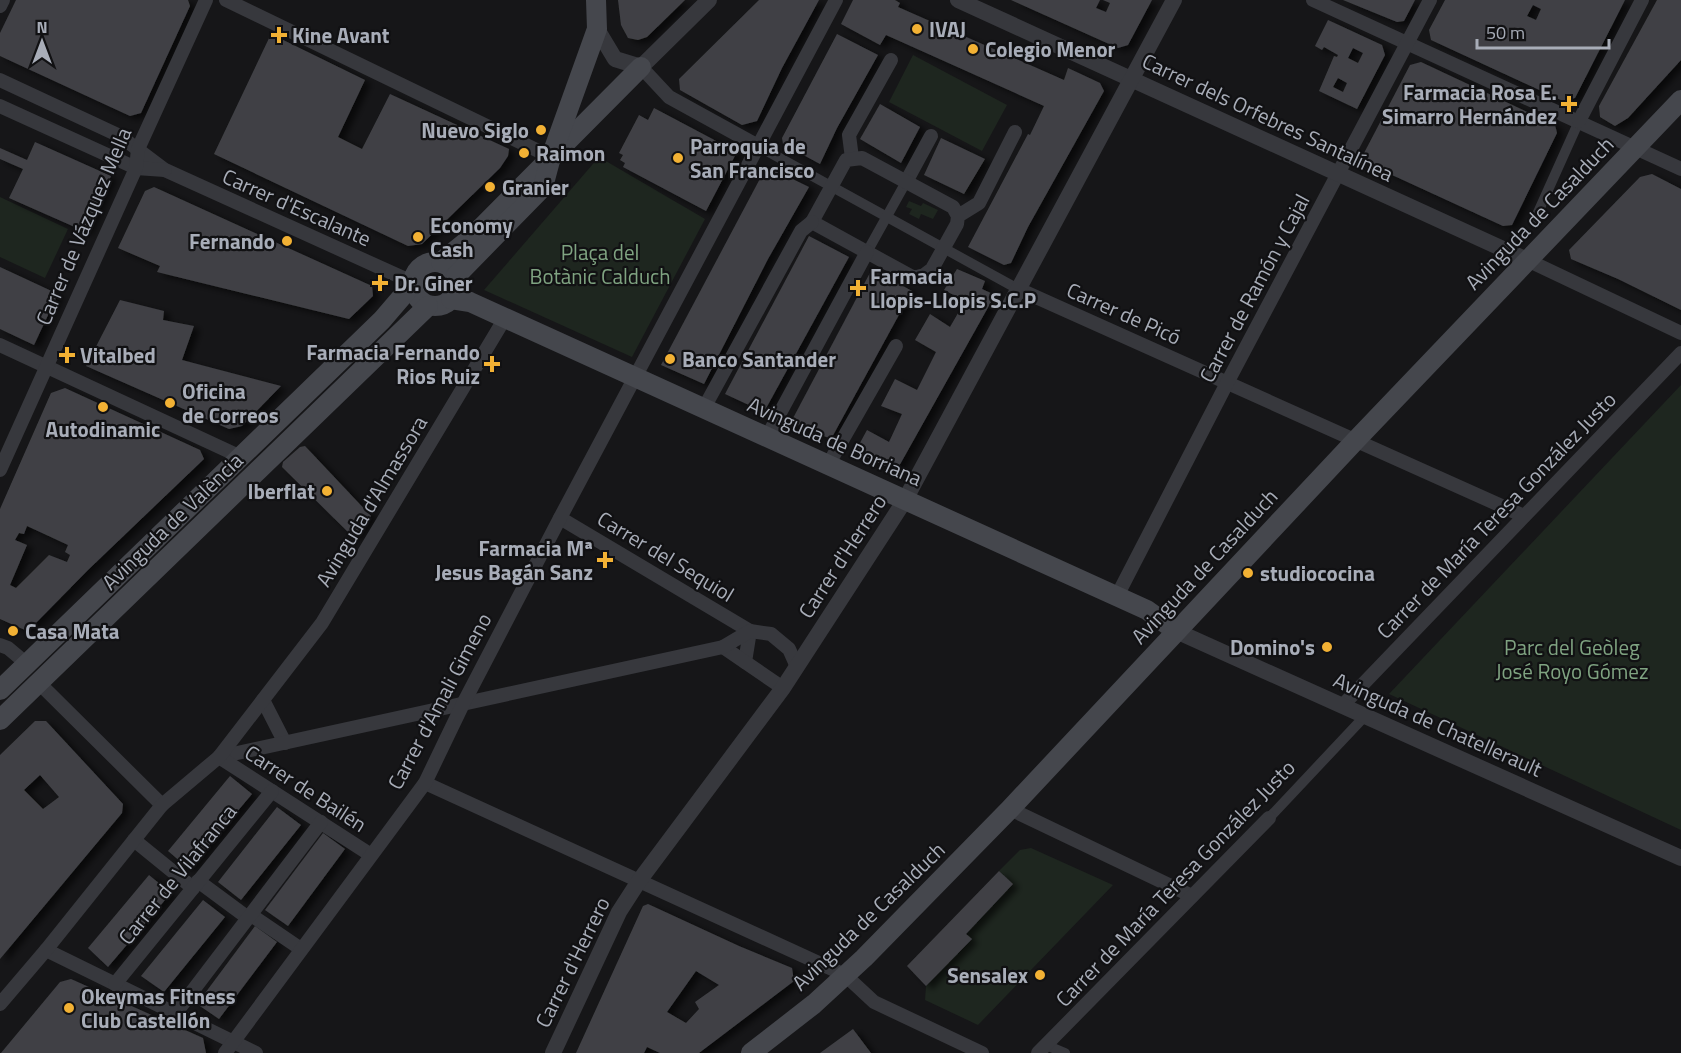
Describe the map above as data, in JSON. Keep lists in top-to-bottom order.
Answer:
{
  "streets": {
    "main road": ["Avinguda de Casalduch", "Avinguda de Borriana", "Avinguda de València"],
    "street": [
      "Carrer dels Orfebres Santalínea",
      "Carrer d'Escalante",
      "Carrer de Vázquez Mella",
      "Carrer de Ramón y Cajal",
      "Carrer de Picó",
      "Avinguda d'Almassora",
      "Carrer de María Teresa González Justo",
      "Carrer del Sequiol",
      "Carrer d'Herrero",
      "Carrer d'Amali Gimeno",
      "Avinguda de Chatellerault",
      "Carrer de Bailén",
      "Carrer de Vilafranca"
    ]
  },
  "crossings": [
    ["Carrer dels Orfebres Santalínea", "Avinguda de Casalduch"],
    ["Carrer dels Orfebres Santalínea", "Carrer de Ramón y Cajal"],
    ["Carrer dels Orfebres Santalínea", "Carrer d'Herrero"],
    ["Carrer d'Escalante", "Carrer de Vázquez Mella"],
    ["Carrer d'Escalante", "Avinguda de Borriana"],
    ["Carrer d'Escalante", "Avinguda de València"],
    ["Avinguda de Casalduch", "Carrer de Picó"],
    ["Avinguda de Casalduch", "Avinguda de Borriana"],
    ["Avinguda de Casalduch", "Avinguda de Chatellerault"],
    ["Carrer de Ramón y Cajal", "Carrer de Picó"],
    ["Carrer de Ramón y Cajal", "Avinguda de Borriana"],
    ["Carrer de Picó", "Carrer de María Teresa González Justo"],
    ["Carrer de Picó", "Carrer d'Herrero"],
    ["Carrer de Picó", "Carrer d'Amali Gimeno"],
    ["Avinguda de Borriana", "Avinguda d'Almassora"],
    ["Avinguda de Borriana", "Avinguda de València"],
    ["Avinguda de Borriana", "Carrer d'Herrero"],
    ["Avinguda de Borriana", "Carrer d'Amali Gimeno"],
    ["Avinguda de Borriana", "Avinguda de Chatellerault"],
    ["Avinguda d'Almassora", "Carrer de Bailén"],
    ["Carrer de María Teresa González Justo", "Avinguda de Chatellerault"],
    ["Carrer del Sequiol", "Carrer d'Herrero"],
    ["Carrer del Sequiol", "Carrer d'Amali Gimeno"],
    ["Carrer d'Amali Gimeno", "Carrer de Bailén"],
    ["Carrer de Bailén", "Carrer de Vilafranca"]
  ],
  "parks": ["Plaça del Botànic Calduch", "Parc del Geòleg José Royo Gómez"],
  "places": {
    "other": [
      "IVAJ",
      "Colegio Menor",
      "Nuevo Siglo",
      "Raimon",
      "Parroquia de San Francisco",
      "Granier",
      "Economy Cash",
      "Fernando",
      "Banco Santander",
      "Oficina de Correos",
      "Autodinamic",
      "Iberflat",
      "studiococina",
      "Casa Mata",
      "Domino's",
      "Sensalex",
      "Okeymas Fitness Club Castellón"
    ],
    "health": [
      "Kine Avant",
      "Farmacia Rosa E. Simarro Hernández",
      "Dr. Giner",
      "Farmacia Llopis-Llopis S.C.P",
      "Vitalbed",
      "Farmacia Fernando Rios Ruiz",
      "Farmacia Mª Jesus Bagán Sanz"
    ]
  },
  "scale_bar": "50 m",
  "north": "top"
}
